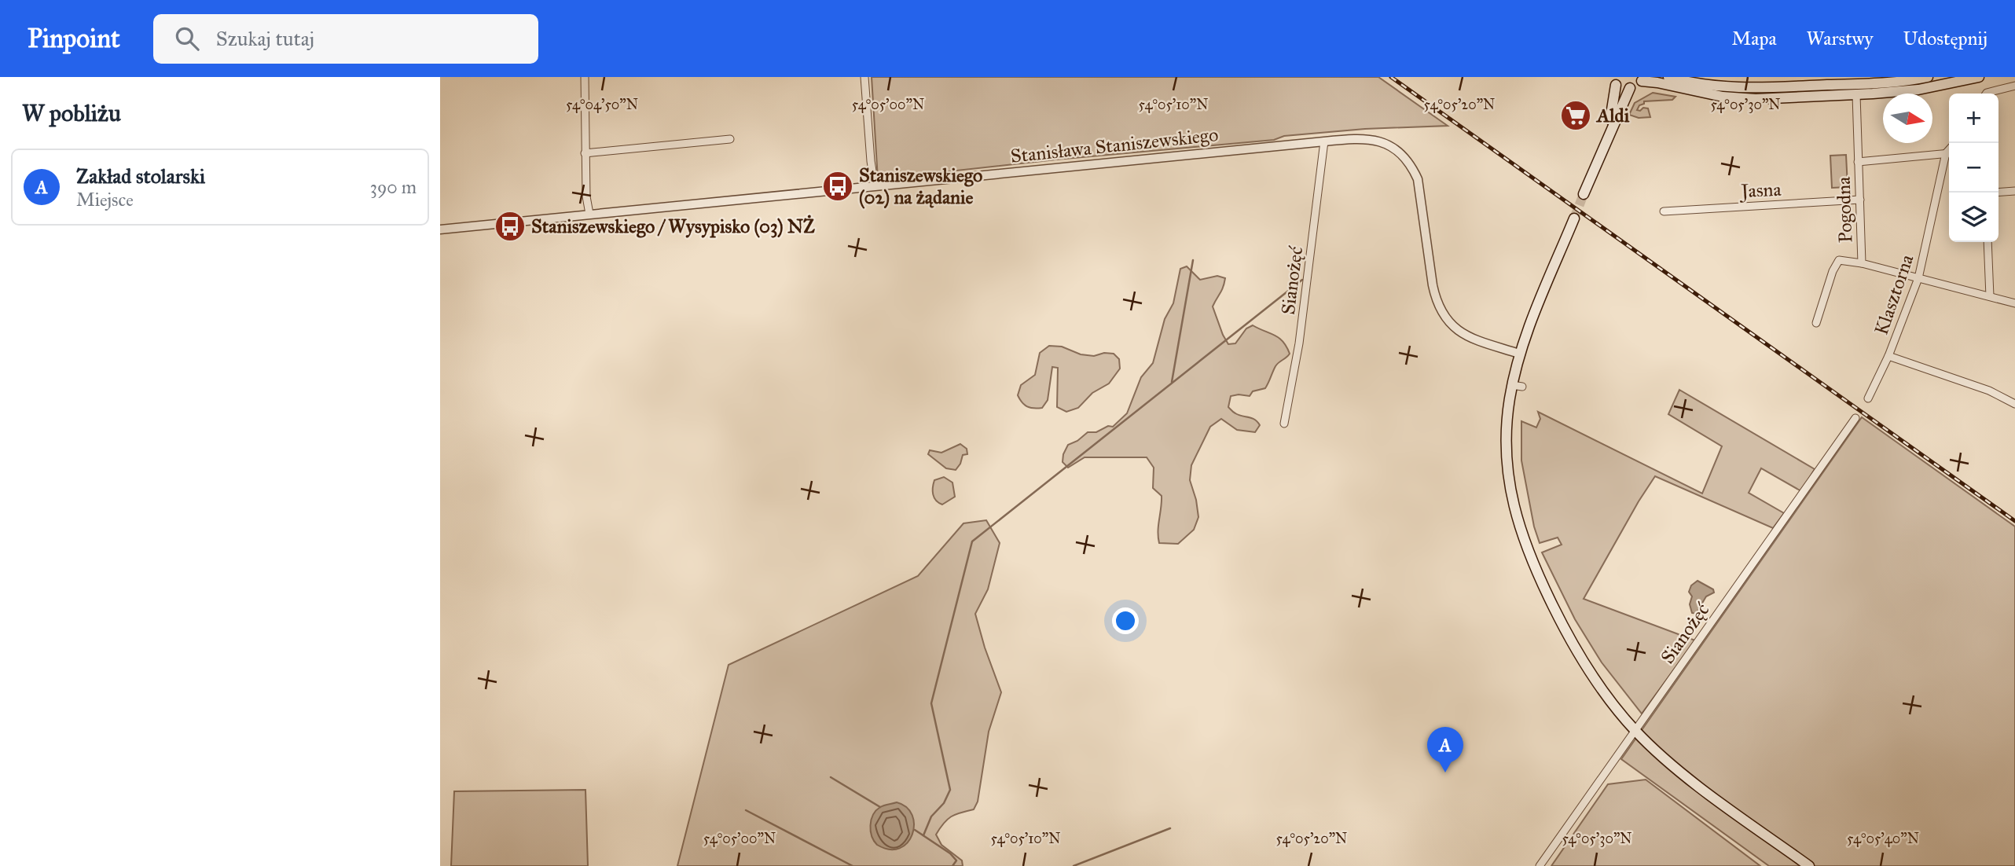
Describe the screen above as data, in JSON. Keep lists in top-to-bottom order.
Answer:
{
  "streets": {
    "street": [
      "Stanisława Staniszewskiego",
      "Jasna",
      "Pogodna",
      "Sianożęć",
      "Klasztorna"
    ]
  },
  "crossings": [
    ["Stanisława Staniszewskiego", "Sianożęć"],
    ["Jasna", "Pogodna"],
    ["Pogodna", "Klasztorna"]
  ],
  "places": {
    "supermarket": ["Aldi"],
    "bus stop": ["Staniszewskiego (02) na żądanie", "Staniszewskiego / Wysypisko (03) NŻ"]
  },
  "north": "right",
  "page": {
    "header": "Pinpoint",
    "search": "Szukaj tutaj",
    "nav": ["Mapa", "Warstwy", "Udostępnij"],
    "heading": "W pobliżu",
    "map_buttons": ["+", "−"],
    "list": [
      {
        "mark": "A",
        "name": "Zakład stolarski",
        "note": "Miejsce",
        "value": "390 m"
      }
    ],
    "pins": "A"
  },
  "coordinates": [
    "54°04'50\"N",
    "54°05'00\"N",
    "54°05'10\"N",
    "54°05'20\"N",
    "54°05'30\"N",
    "54°05'40\"N"
  ]
}
